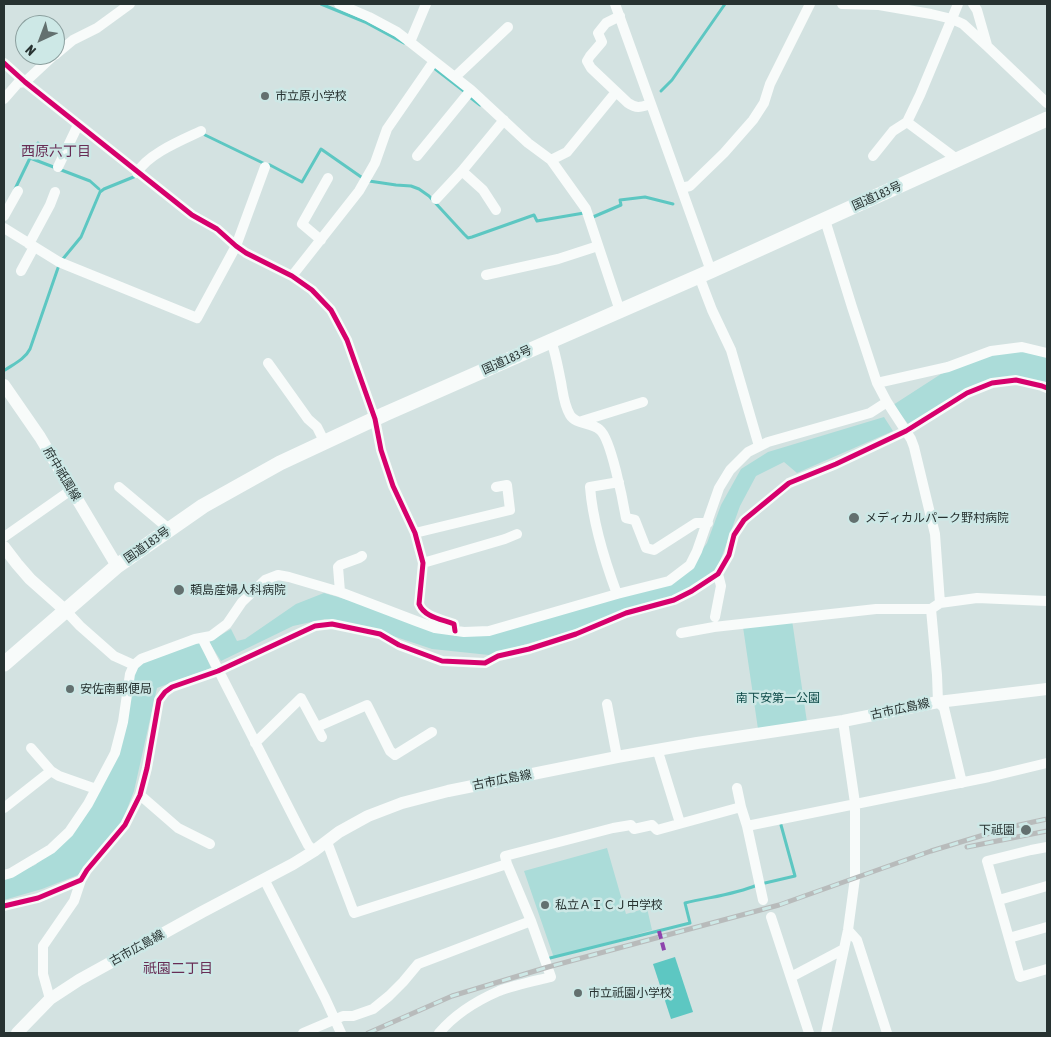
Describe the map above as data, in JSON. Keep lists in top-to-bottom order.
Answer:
{
  "streets": {
    "highway": ["国道183号"],
    "main road": ["府中祇園線", "古市広島線"]
  },
  "crossings": [
    ["国道183号", "府中祇園線"]
  ],
  "districts": ["西原六丁目", "祇園二丁目"],
  "parks": ["南下安第一公園"],
  "places": [
    "市立原小学校",
    "メディカルパーク野村病院",
    "頼島産婦人科病院",
    "安佐南郵便局",
    "下祗園",
    "私立ＡＩＣＪ中学校",
    "市立祇園小学校"
  ],
  "north": "bottom left"
}
